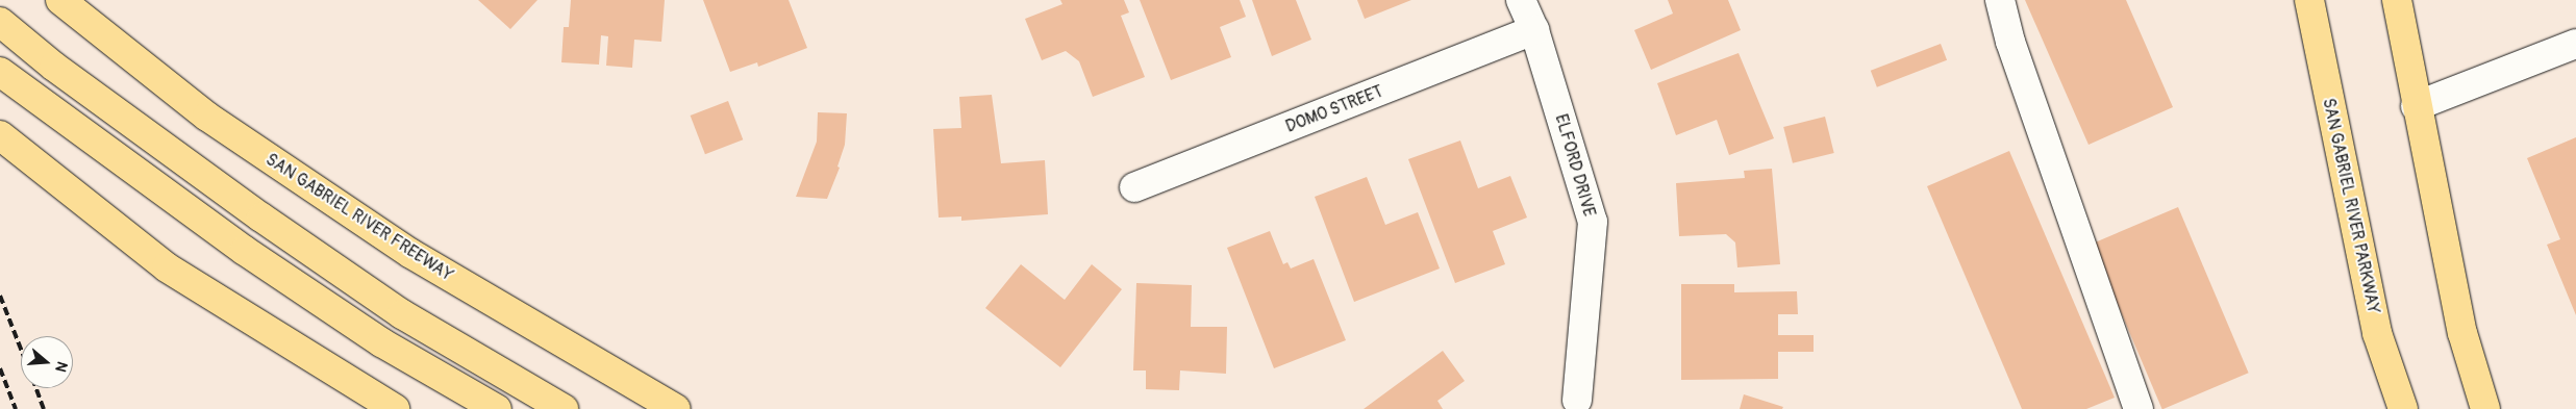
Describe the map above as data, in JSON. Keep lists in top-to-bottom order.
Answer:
{
  "streets": {
    "main road": ["SAN GABRIEL RIVER PARKWAY", "SAN GABRIEL RIVER FREEWAY"],
    "street": ["DOMO STREET", "ELFORD DRIVE"]
  },
  "crossings": [
    ["DOMO STREET", "ELFORD DRIVE"]
  ],
  "north": "right"
}
